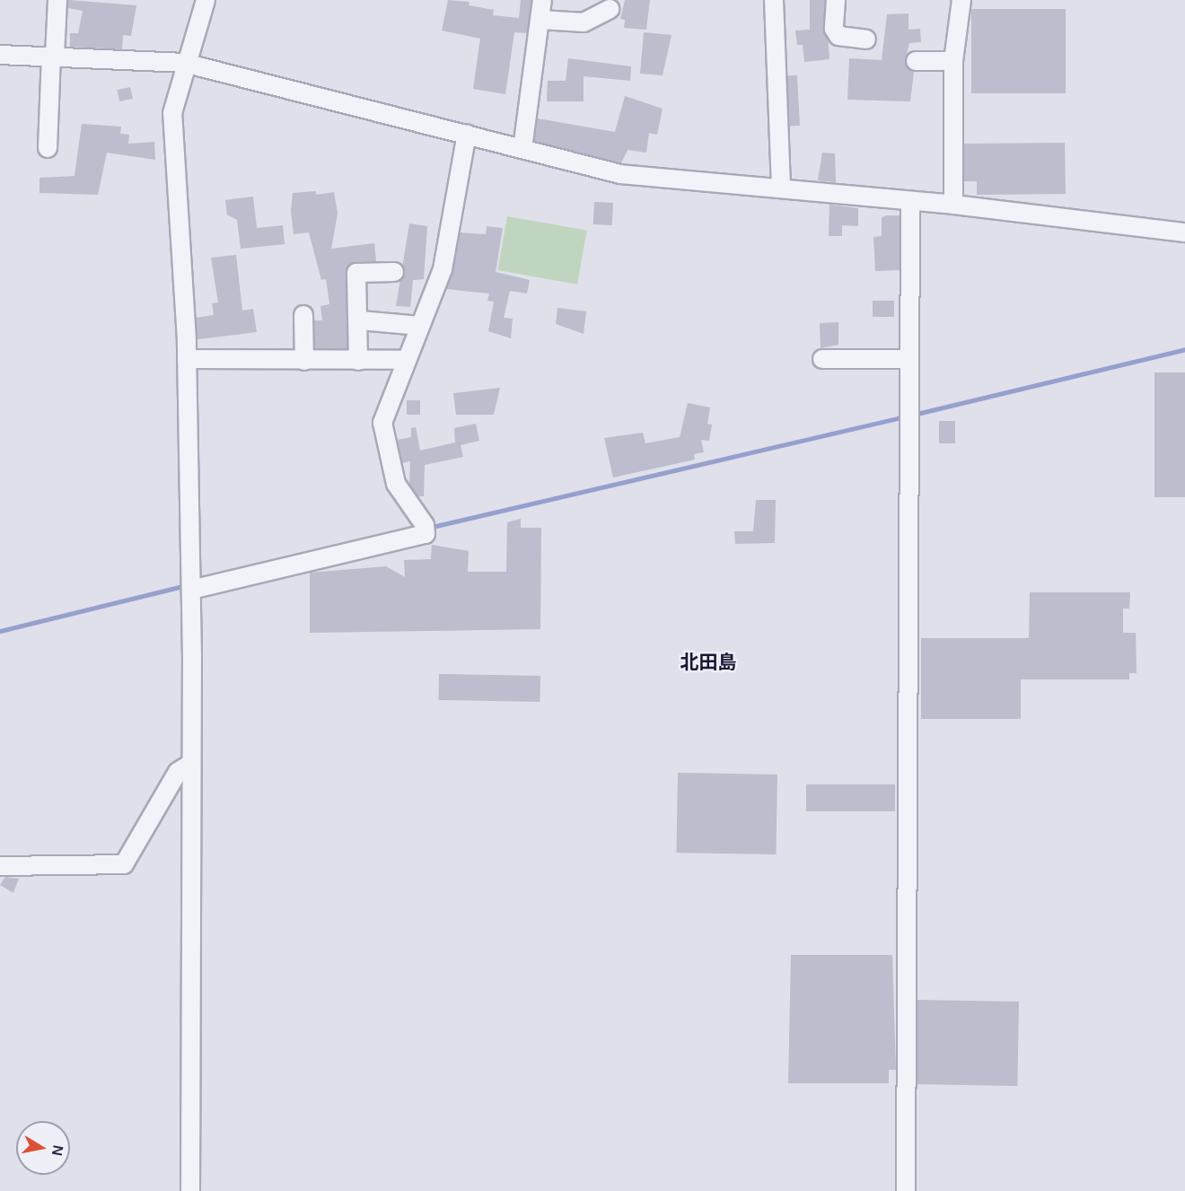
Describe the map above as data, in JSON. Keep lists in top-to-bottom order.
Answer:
{
  "districts": ["北田島"],
  "north": "right"
}
